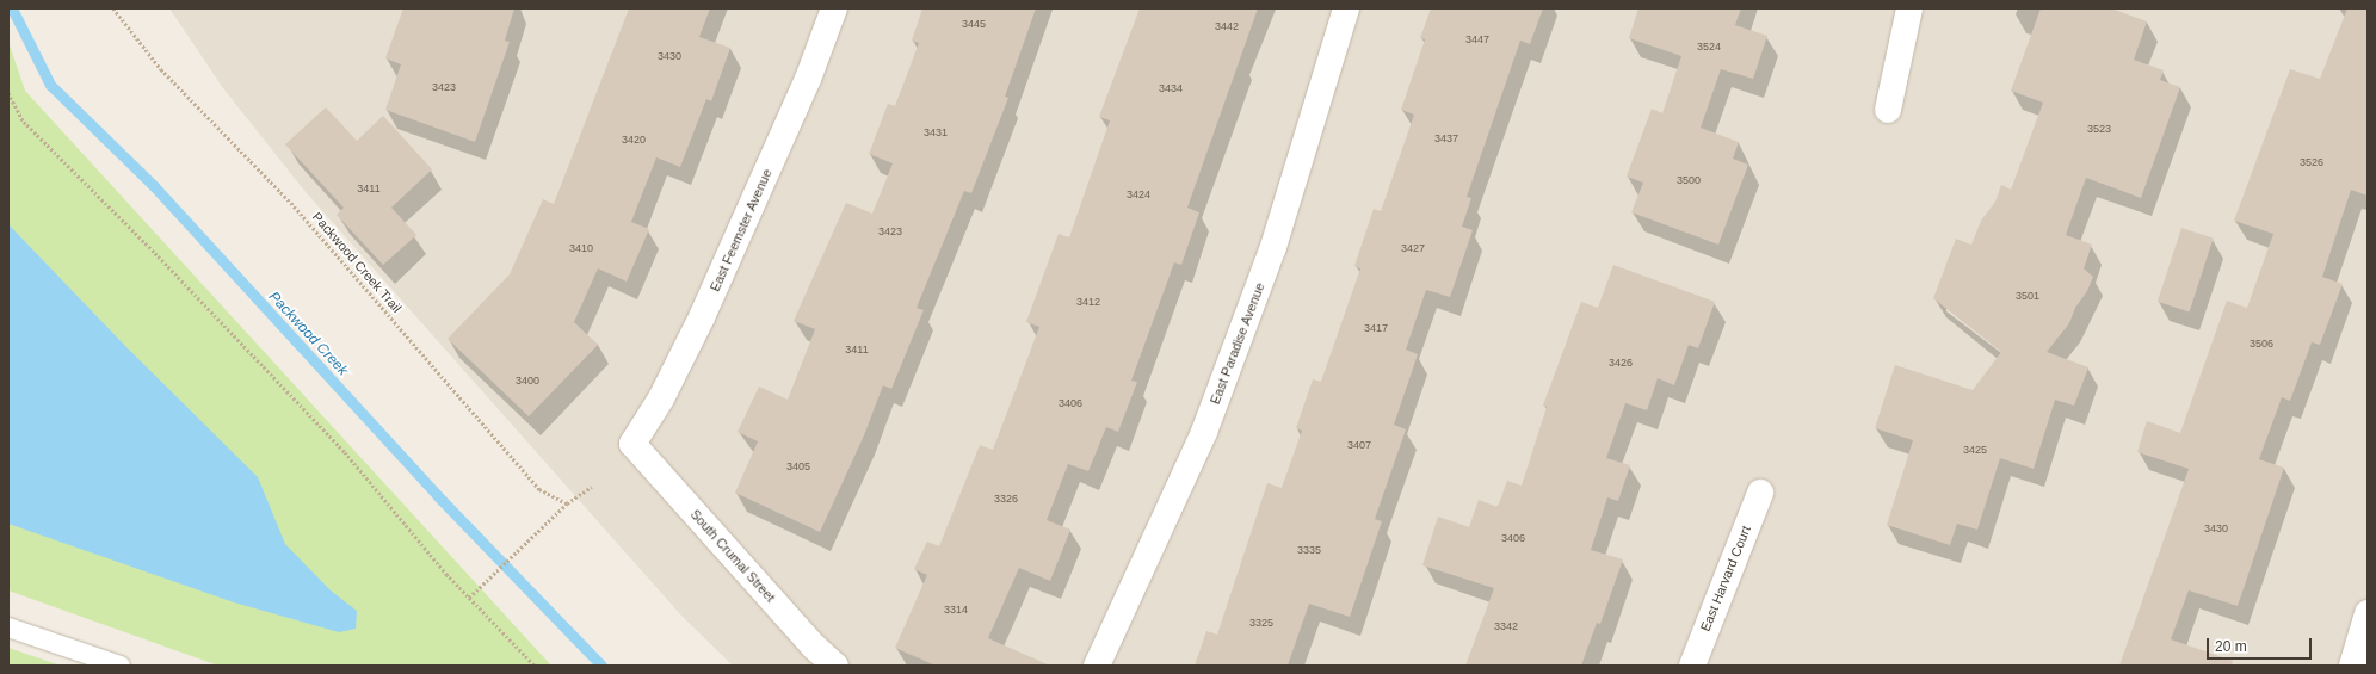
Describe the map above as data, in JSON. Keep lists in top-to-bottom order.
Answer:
{
  "streets": {
    "street": [
      "East Feemster Avenue",
      "East Paradise Avenue",
      "South Crumal Street",
      "East Harvard Court"
    ],
    "path": ["Packwood Creek Trail"]
  },
  "crossings": [
    ["East Feemster Avenue", "South Crumal Street"]
  ],
  "water": ["Packwood Creek"],
  "house_numbers": [
    "3445",
    "3442",
    "3447",
    "3524",
    "3430",
    "3423",
    "3434",
    "3523",
    "3431",
    "3437",
    "3420",
    "3526",
    "3500",
    "3411",
    "3424",
    "3423",
    "3410",
    "3427",
    "3501",
    "3412",
    "3417",
    "3506",
    "3411",
    "3426",
    "3400",
    "3406",
    "3407",
    "3425",
    "3405",
    "3326",
    "3430",
    "3406",
    "3335",
    "3314",
    "3325",
    "3342"
  ],
  "scale_bar": "20 m"
}
